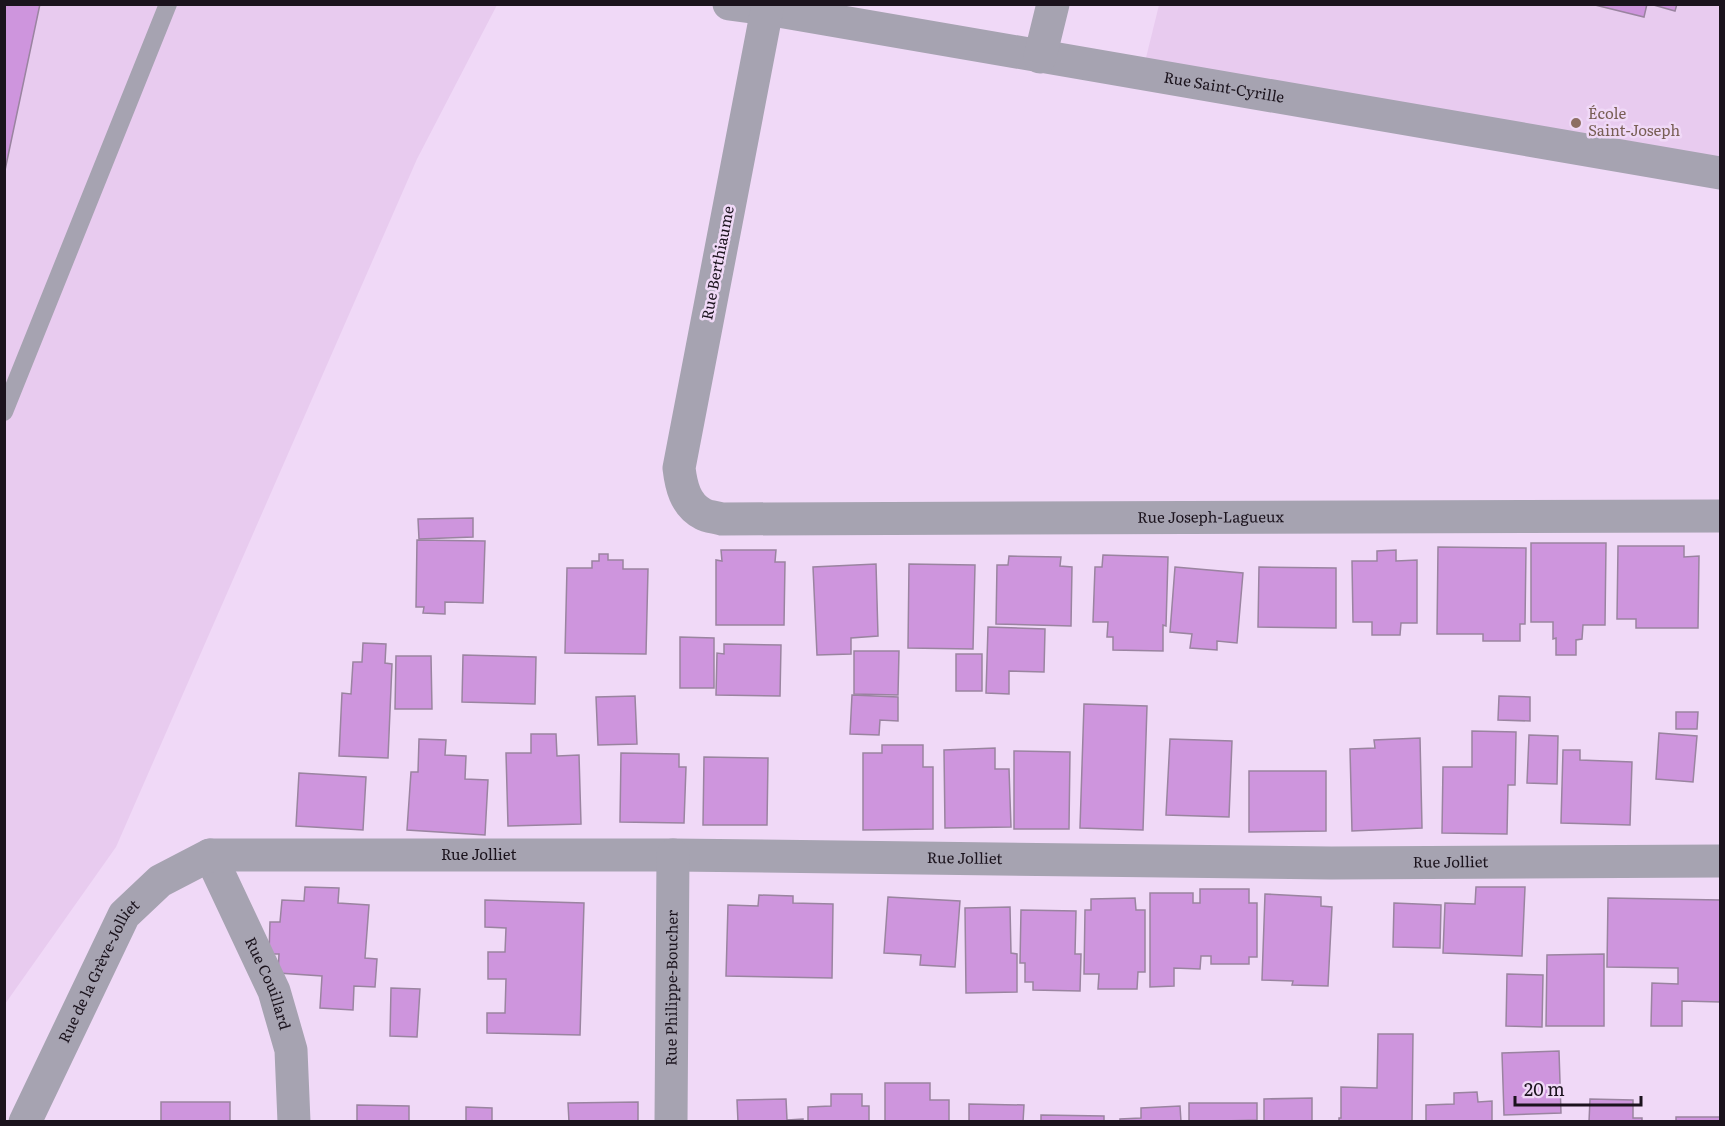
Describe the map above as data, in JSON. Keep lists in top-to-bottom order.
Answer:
{
  "streets": {
    "street": [
      "Rue Saint-Cyrille",
      "Rue Berthiaume",
      "Rue Joseph-Lagueux",
      "Rue Jolliet",
      "Rue de la Grève-Jolliet",
      "Rue Couillard",
      "Rue Philippe-Boucher"
    ]
  },
  "crossings": [
    ["Rue Saint-Cyrille", "Rue Berthiaume"],
    ["Rue Berthiaume", "Rue Joseph-Lagueux"],
    ["Rue Jolliet", "Rue de la Grève-Jolliet"],
    ["Rue Jolliet", "Rue Couillard"],
    ["Rue Jolliet", "Rue Philippe-Boucher"],
    ["Rue de la Grève-Jolliet", "Rue Couillard"]
  ],
  "places": ["École Saint-Joseph"],
  "scale_bar": "20 m"
}
